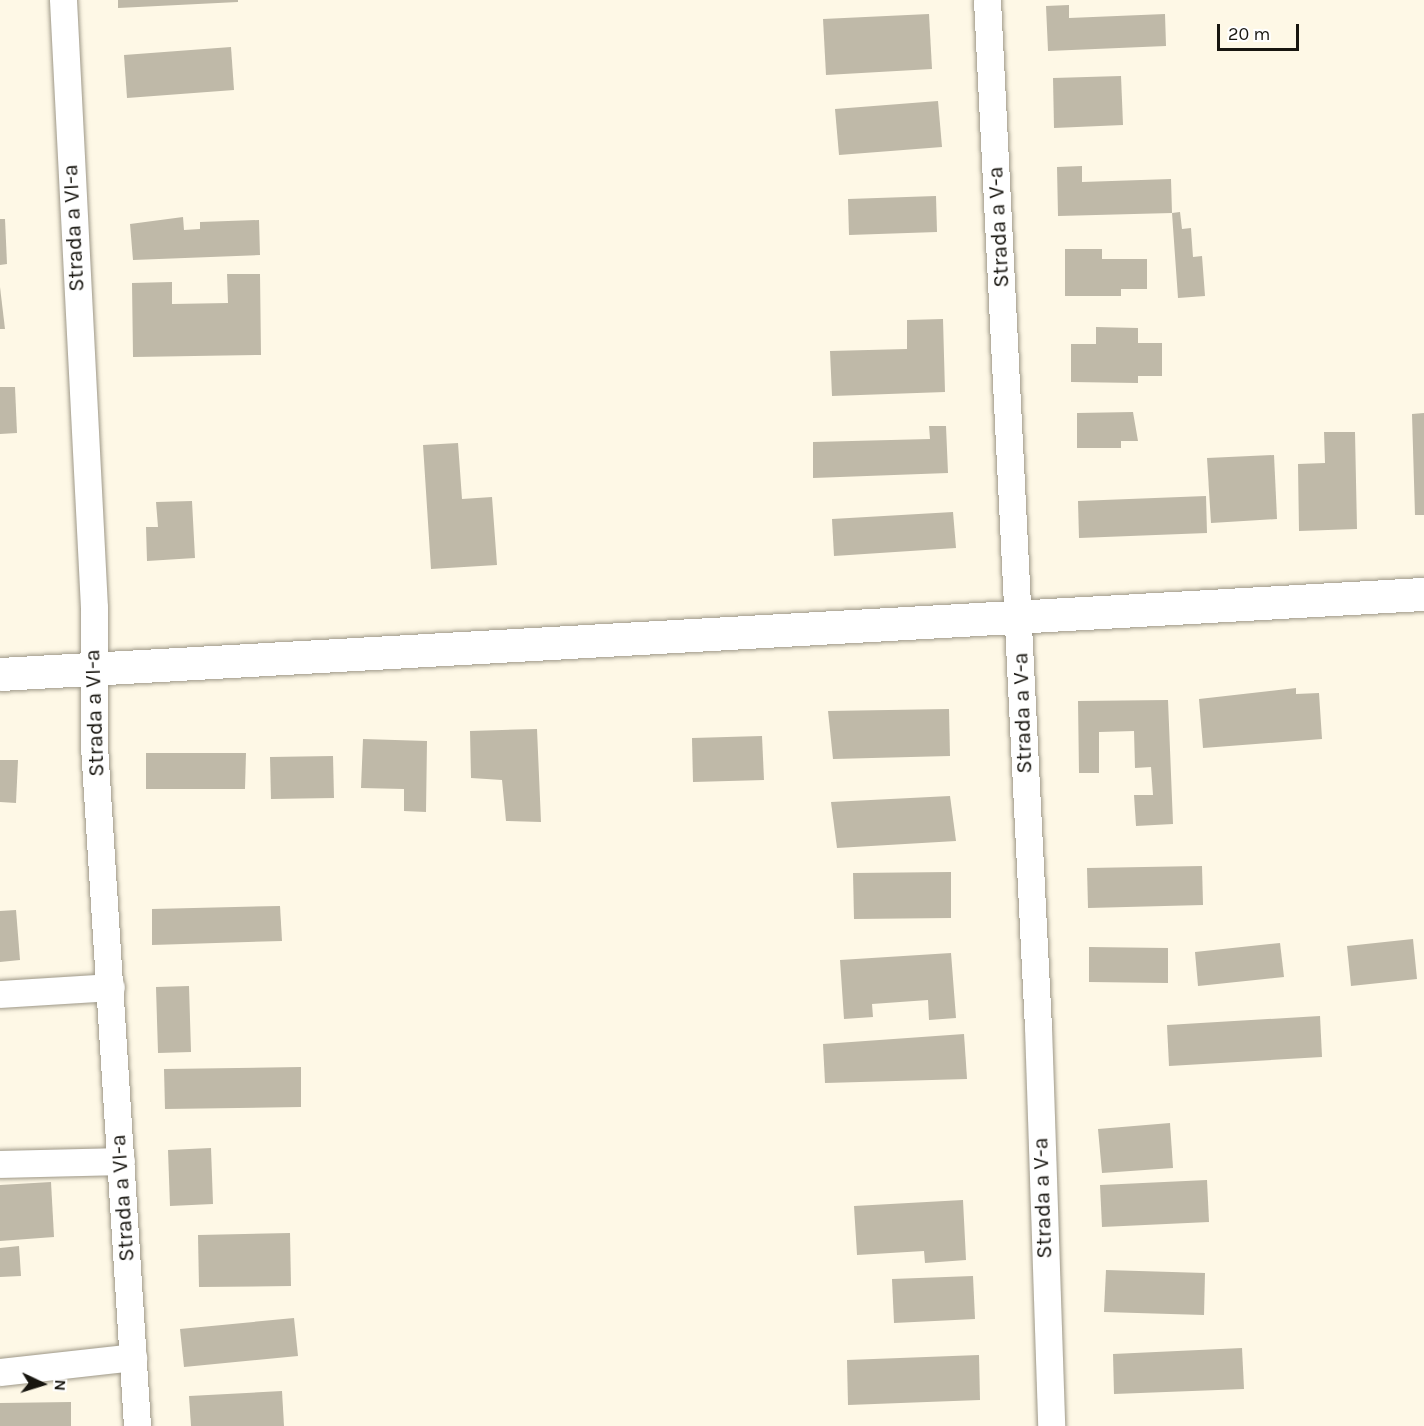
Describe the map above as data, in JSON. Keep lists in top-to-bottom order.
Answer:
{
  "streets": {
    "street": ["Strada a V-a", "Strada a VI-a"]
  },
  "scale_bar": "20 m",
  "north": "right"
}
